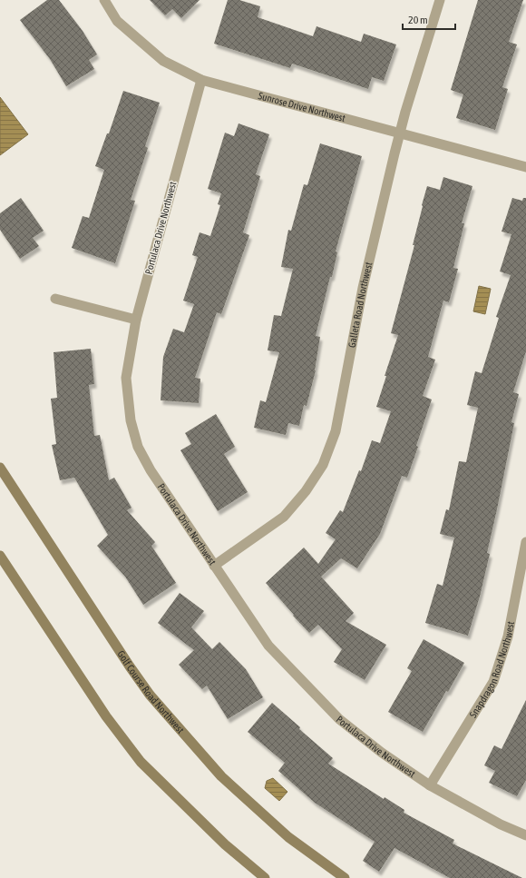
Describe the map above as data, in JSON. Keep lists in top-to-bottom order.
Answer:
{
  "streets": {
    "main road": ["Golf Course Road Northwest"],
    "street": [
      "Sunrose Drive Northwest",
      "Portulaca Drive Northwest",
      "Galleta Road Northwest",
      "Snapdragon Road Northwest"
    ]
  },
  "crossings": [
    ["Sunrose Drive Northwest", "Portulaca Drive Northwest"],
    ["Sunrose Drive Northwest", "Galleta Road Northwest"],
    ["Portulaca Drive Northwest", "Galleta Road Northwest"],
    ["Portulaca Drive Northwest", "Snapdragon Road Northwest"]
  ],
  "scale_bar": "20 m"
}
